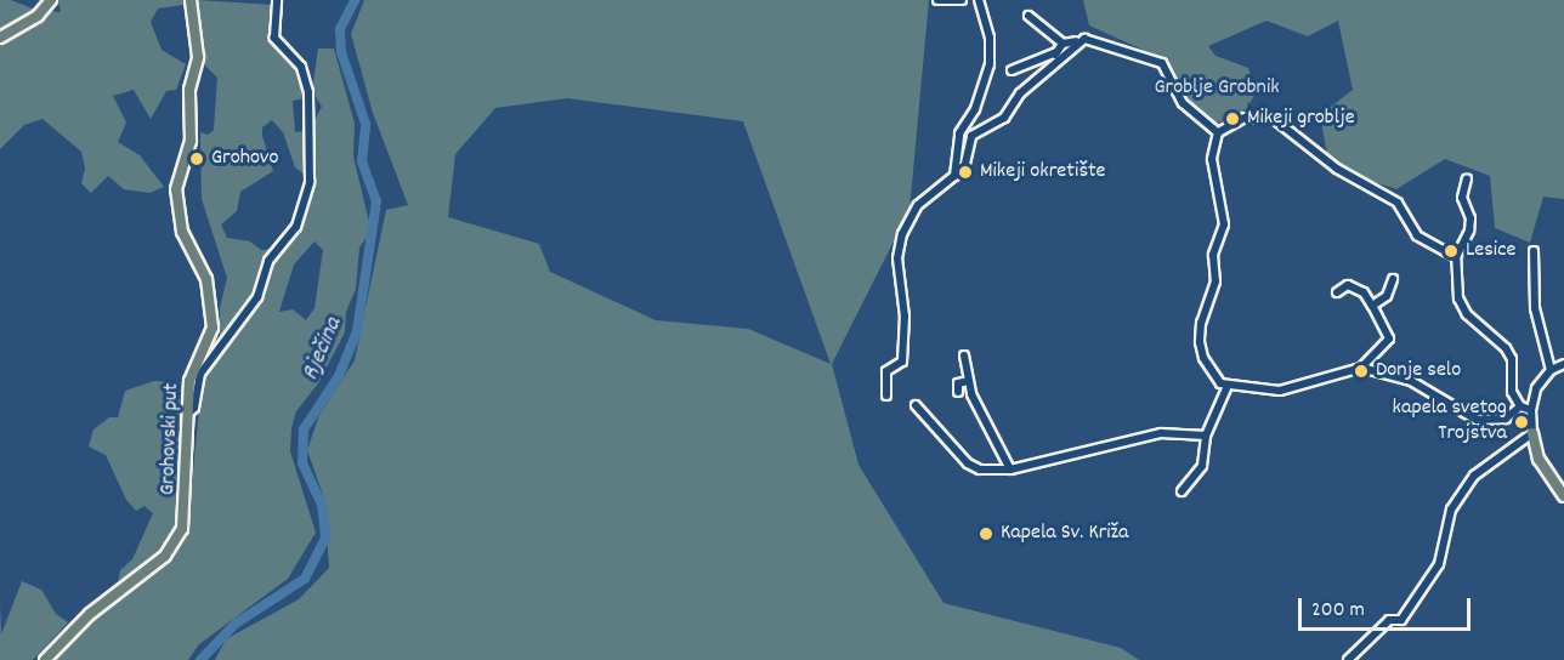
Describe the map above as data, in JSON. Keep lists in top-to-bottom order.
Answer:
{
  "streets": {
    "main road": ["Grohovski put"]
  },
  "water": ["Rječina"],
  "parks": ["Groblje Grobnik"],
  "places": [
    "Mikeji groblje",
    "Grohovo",
    "Mikeji okretište",
    "Lesice",
    "Donje selo",
    "kapela svetog Trojstva",
    "Kapela Sv. Križa"
  ],
  "scale_bar": "200 m"
}
